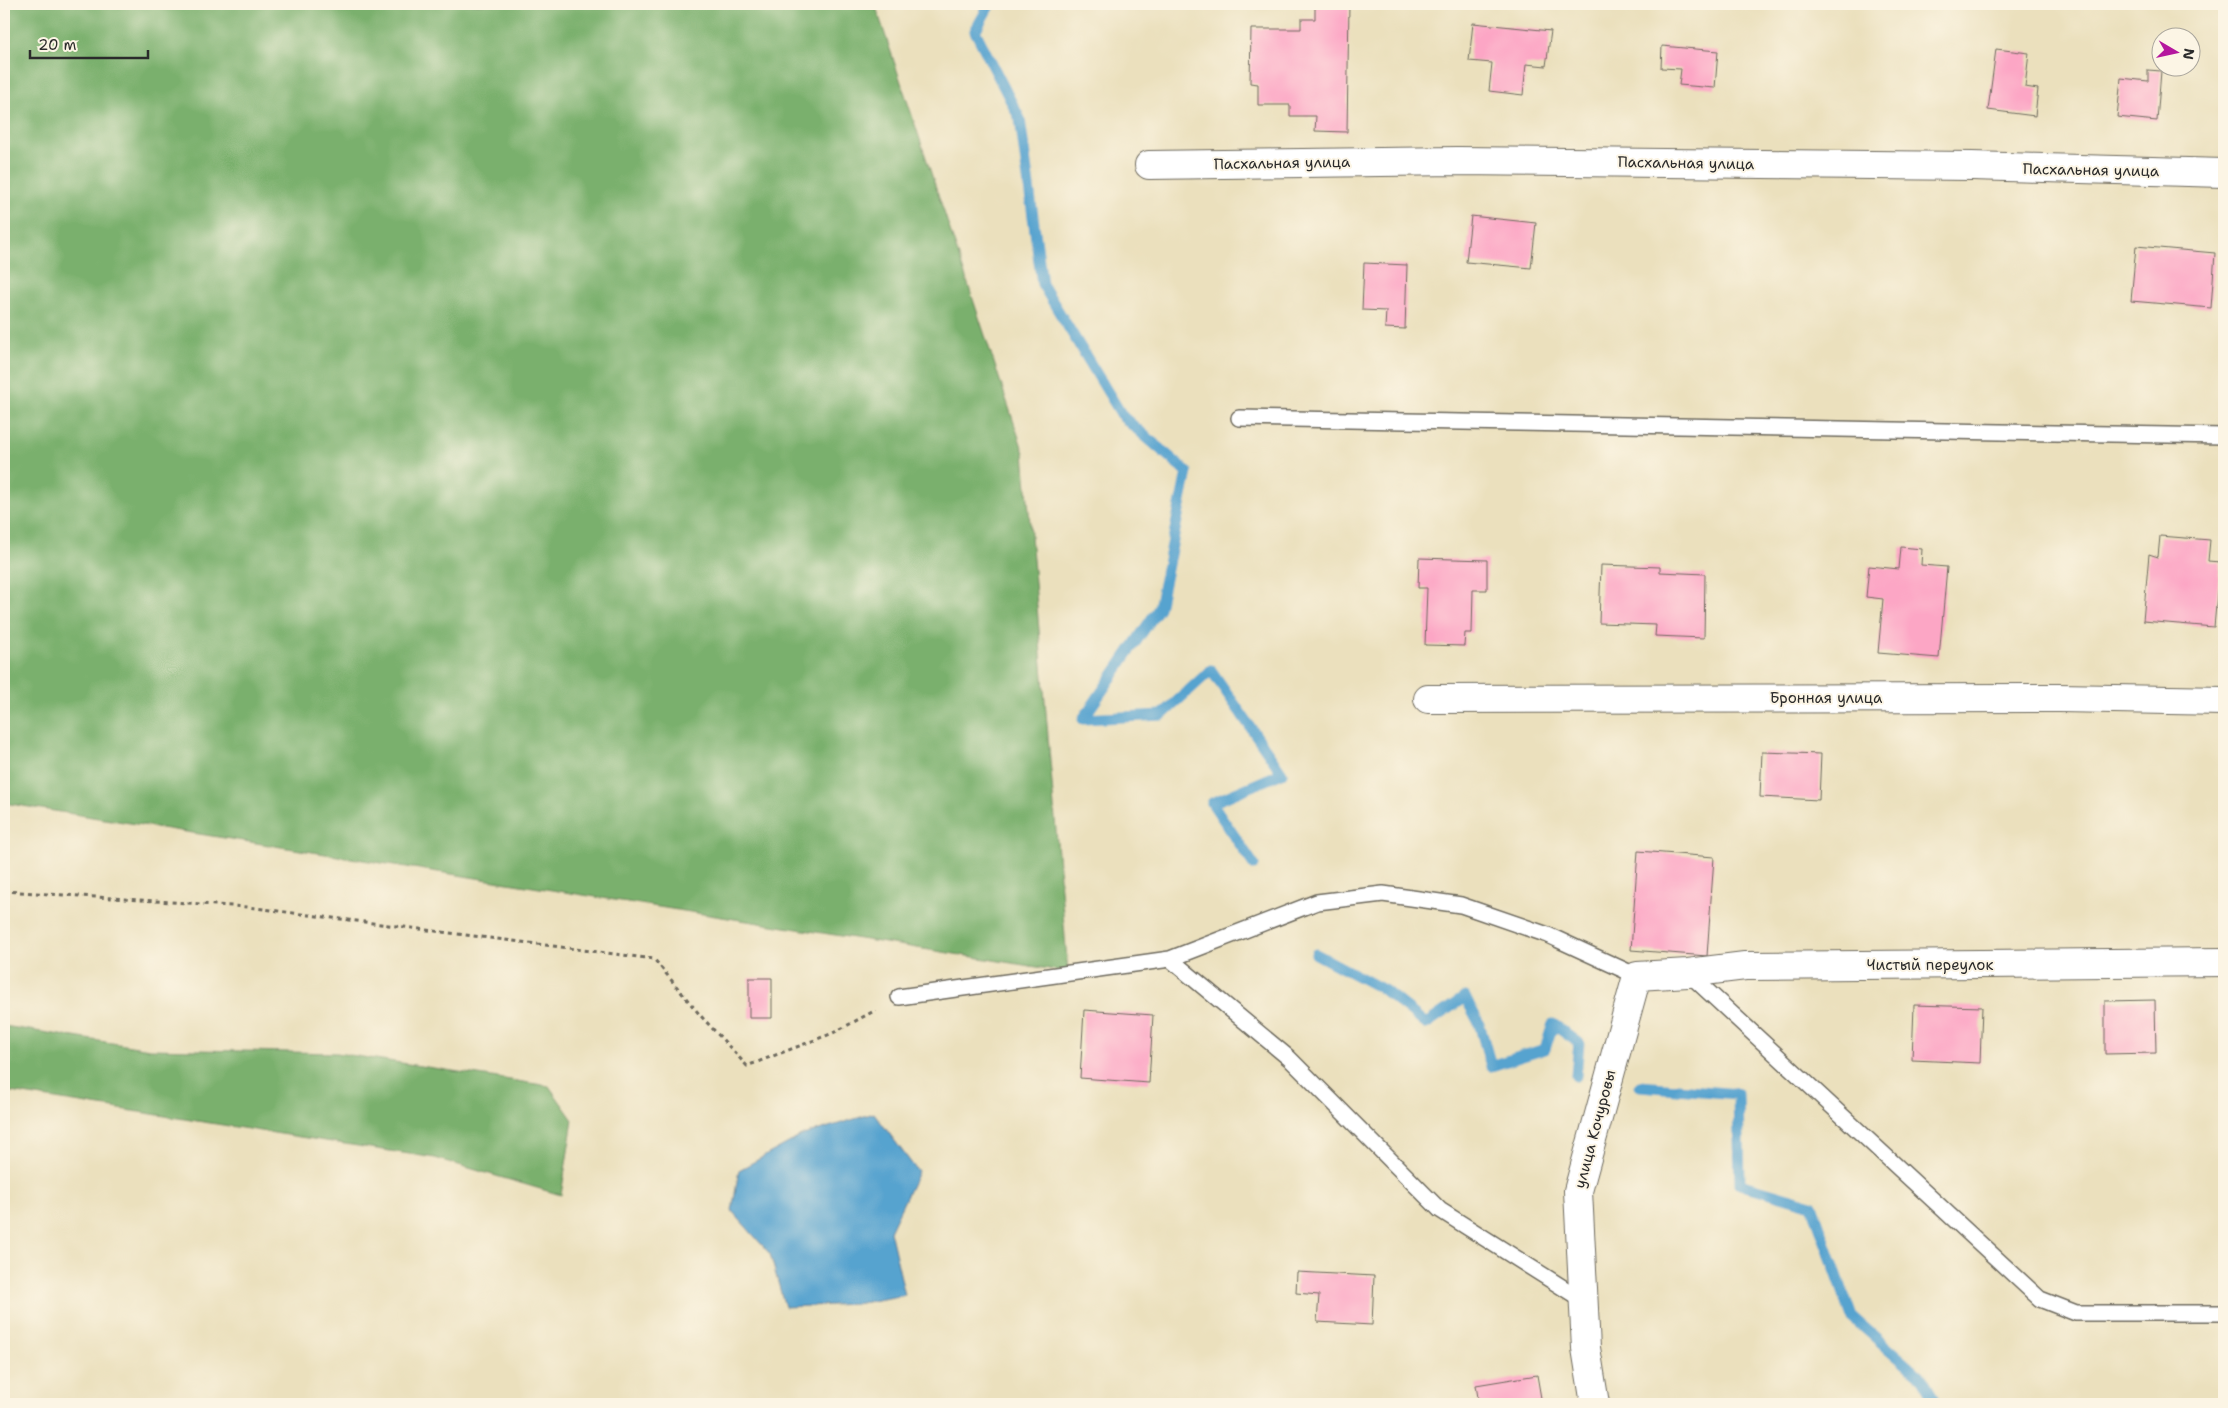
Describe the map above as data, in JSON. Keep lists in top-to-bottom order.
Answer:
{
  "streets": {
    "street": [
      "Пасхальная улица",
      "Бронная улица",
      "Чистый переулок",
      "улица Кочуровы"
    ]
  },
  "crossings": [
    ["Чистый переулок", "улица Кочуровы"]
  ],
  "scale_bar": "20 m",
  "north": "right"
}
